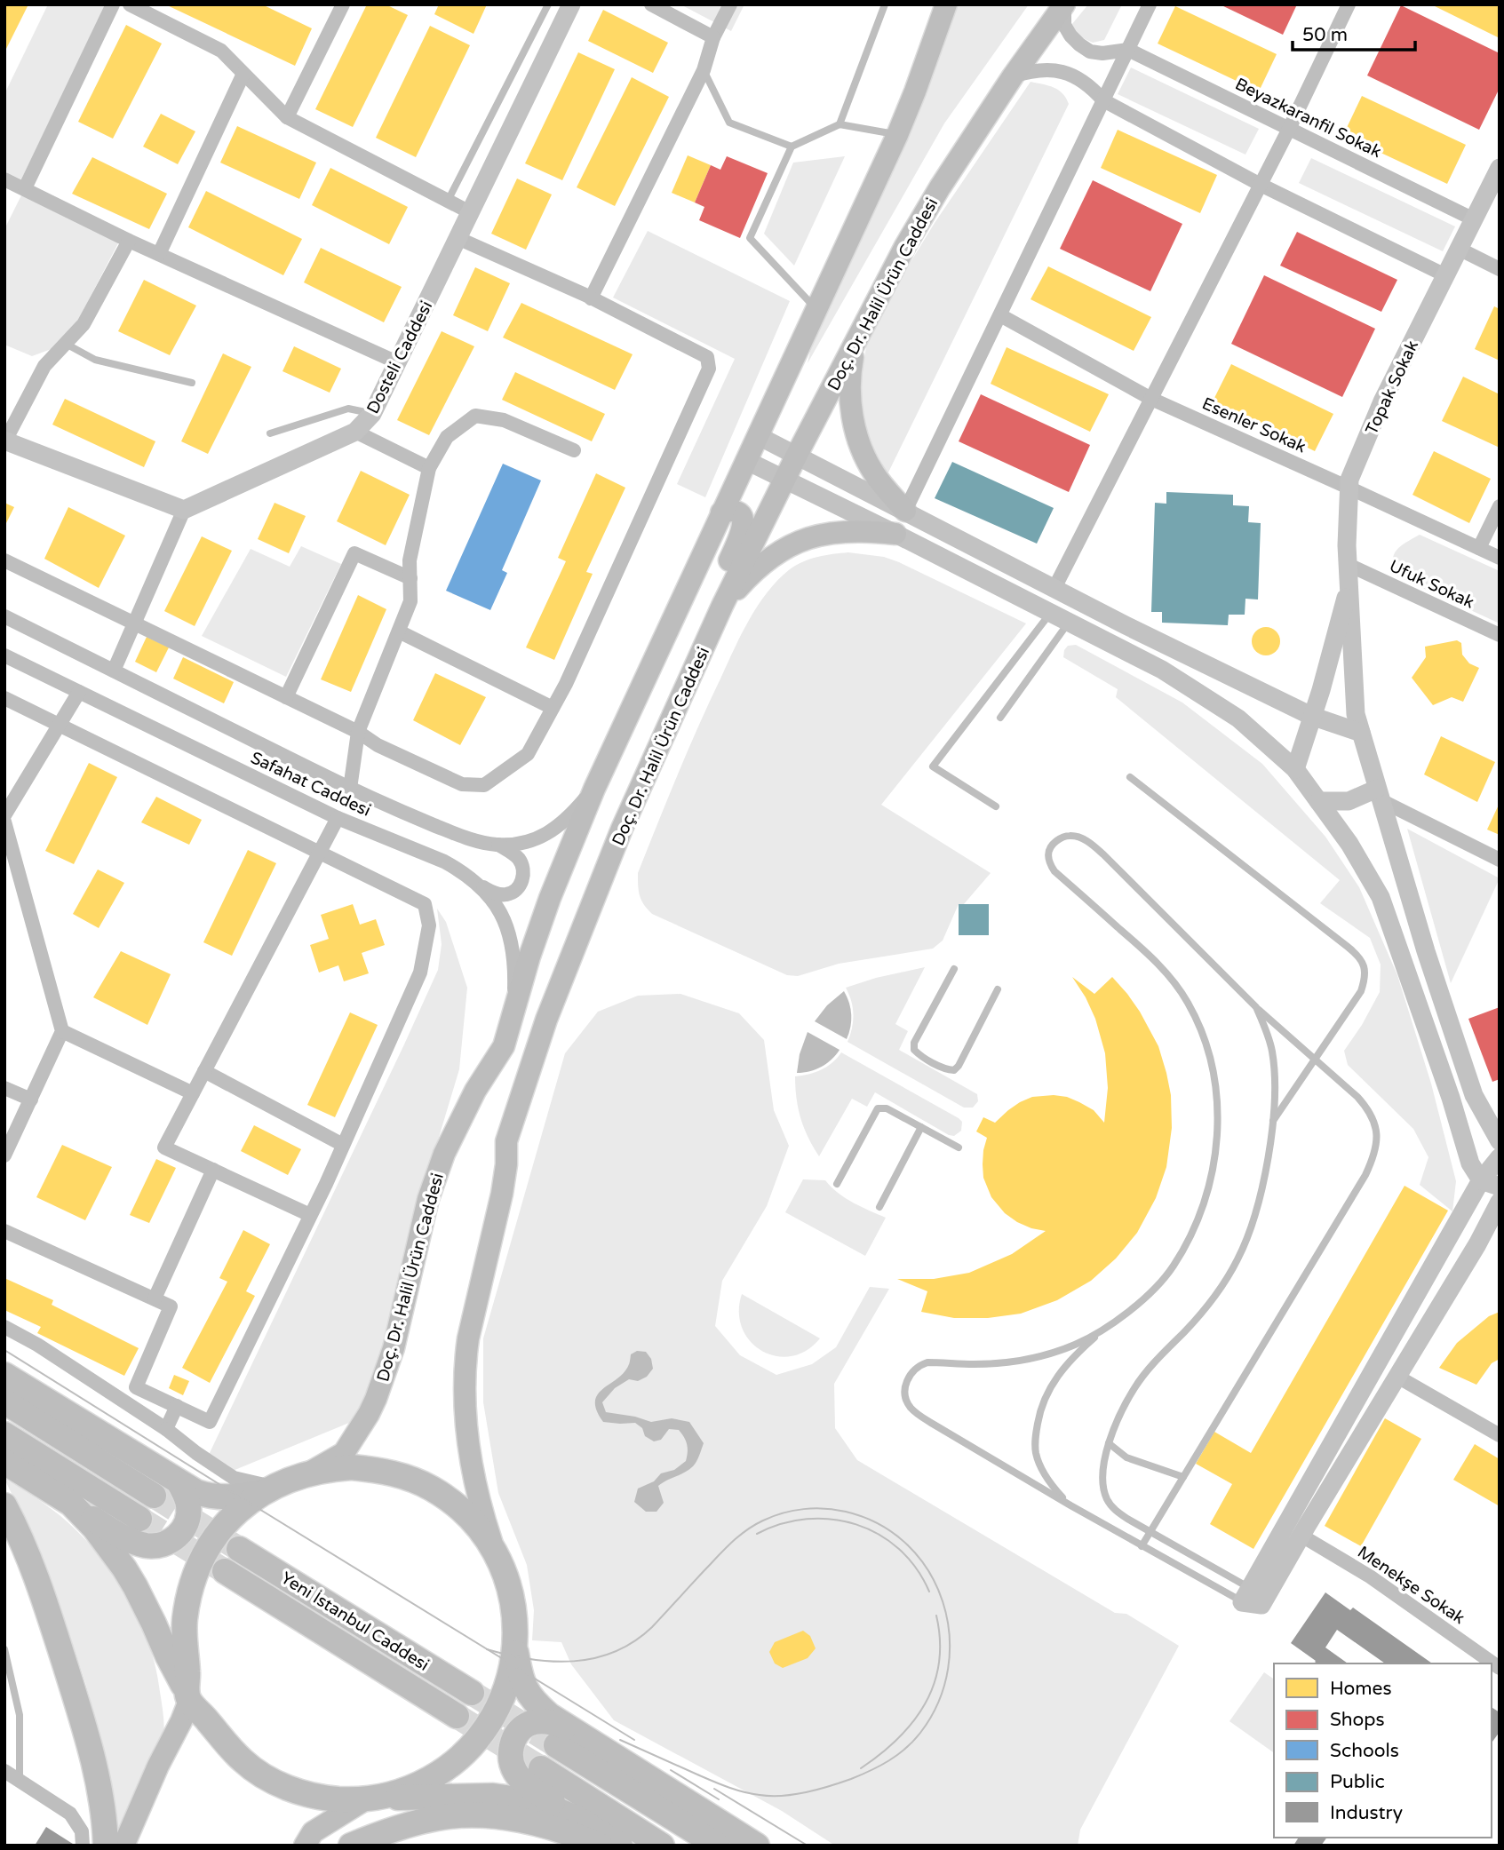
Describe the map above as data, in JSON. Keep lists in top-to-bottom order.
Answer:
{
  "streets": {
    "highway": ["Yeni İstanbul Caddesi"],
    "main road": ["Doç. Dr. Halil Ürün Caddesi"],
    "street": [
      "Beyazkaranfil Sokak",
      "Dosteli Caddesi",
      "Topak Sokak",
      "Esenler Sokak",
      "Ufuk Sokak",
      "Safahat Caddesi",
      "Menekşe Sokak"
    ]
  },
  "crossings": [
    ["Beyazkaranfil Sokak", "Topak Sokak"],
    ["Doç. Dr. Halil Ürün Caddesi", "Safahat Caddesi"],
    ["Topak Sokak", "Esenler Sokak"],
    ["Topak Sokak", "Ufuk Sokak"]
  ],
  "legend": [
    "Homes",
    "Shops",
    "Schools",
    "Public",
    "Industry"
  ],
  "scale_bar": "50 m"
}
